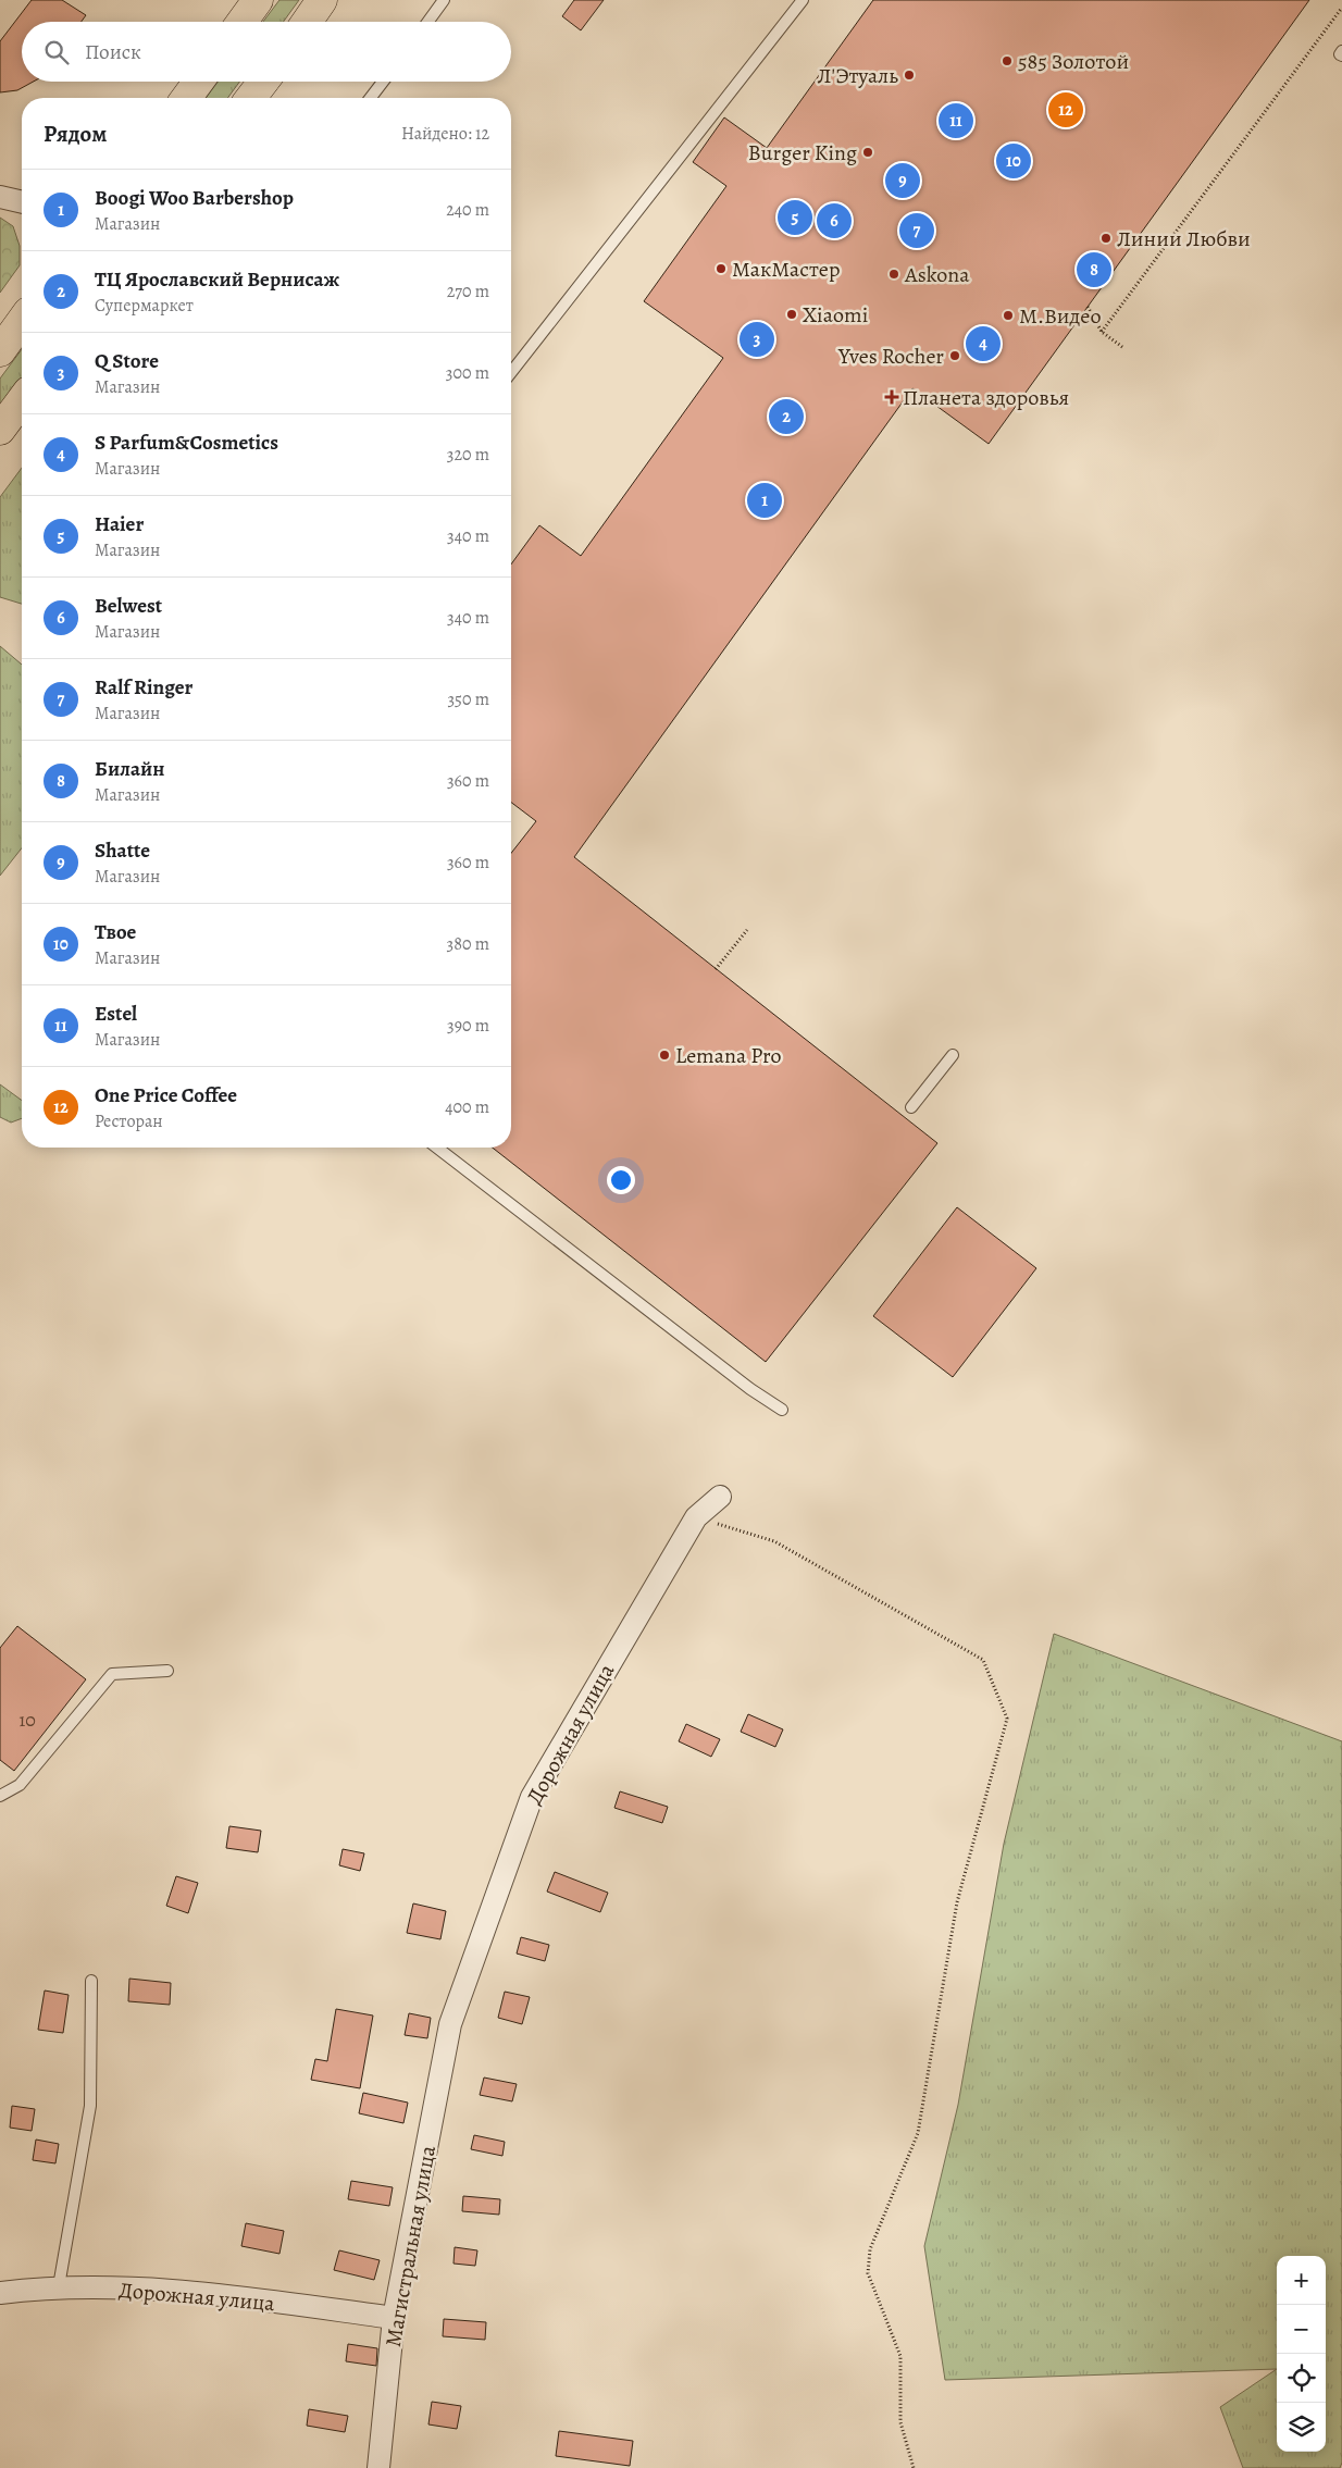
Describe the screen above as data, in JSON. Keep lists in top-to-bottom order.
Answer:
{
  "streets": {
    "street": ["Дорожная улица", "Магистральная улица"]
  },
  "crossings": [
    ["Дорожная улица", "Магистральная улица"]
  ],
  "places": {
    "other": [
      "585 Золотой",
      "Л'Этуаль",
      "Burger King",
      "Линии Любви",
      "МакМастер",
      "Askona",
      "Xiaomi",
      "М.Видео",
      "Yves Rocher",
      "Lemana Pro"
    ],
    "health": ["Планета здоровья"]
  },
  "house_numbers": ["10"],
  "page": {
    "search": "Поиск",
    "pins": [
      "12",
      "11",
      "10",
      "9",
      "5",
      "6",
      "7",
      "8",
      "3",
      "4",
      "2",
      "1"
    ],
    "heading": ["Рядом", "Найдено: 12"],
    "list": [
      {
        "mark": "1",
        "name": "Boogi Woo Barbershop",
        "note": "Магазин",
        "value": "240 m"
      },
      {
        "mark": "2",
        "name": "ТЦ Ярославский Вернисаж",
        "note": "Супермаркет",
        "value": "270 m"
      },
      {
        "mark": "3",
        "name": "Q Store",
        "note": "Магазин",
        "value": "300 m"
      },
      {
        "mark": "4",
        "name": "S Parfum&Cosmetics",
        "note": "Магазин",
        "value": "320 m"
      },
      {
        "mark": "5",
        "name": "Haier",
        "note": "Магазин",
        "value": "340 m"
      },
      {
        "mark": "6",
        "name": "Belwest",
        "note": "Магазин",
        "value": "340 m"
      },
      {
        "mark": "7",
        "name": "Ralf Ringer",
        "note": "Магазин",
        "value": "350 m"
      },
      {
        "mark": "8",
        "name": "Билайн",
        "note": "Магазин",
        "value": "360 m"
      },
      {
        "mark": "9",
        "name": "Shatte",
        "note": "Магазин",
        "value": "360 m"
      },
      {
        "mark": "10",
        "name": "Твое",
        "note": "Магазин",
        "value": "380 m"
      },
      {
        "mark": "11",
        "name": "Estel",
        "note": "Магазин",
        "value": "390 m"
      },
      {
        "mark": "12",
        "name": "One Price Coffee",
        "note": "Ресторан",
        "value": "400 m"
      }
    ],
    "map_buttons": ["+", "−"]
  }
}
